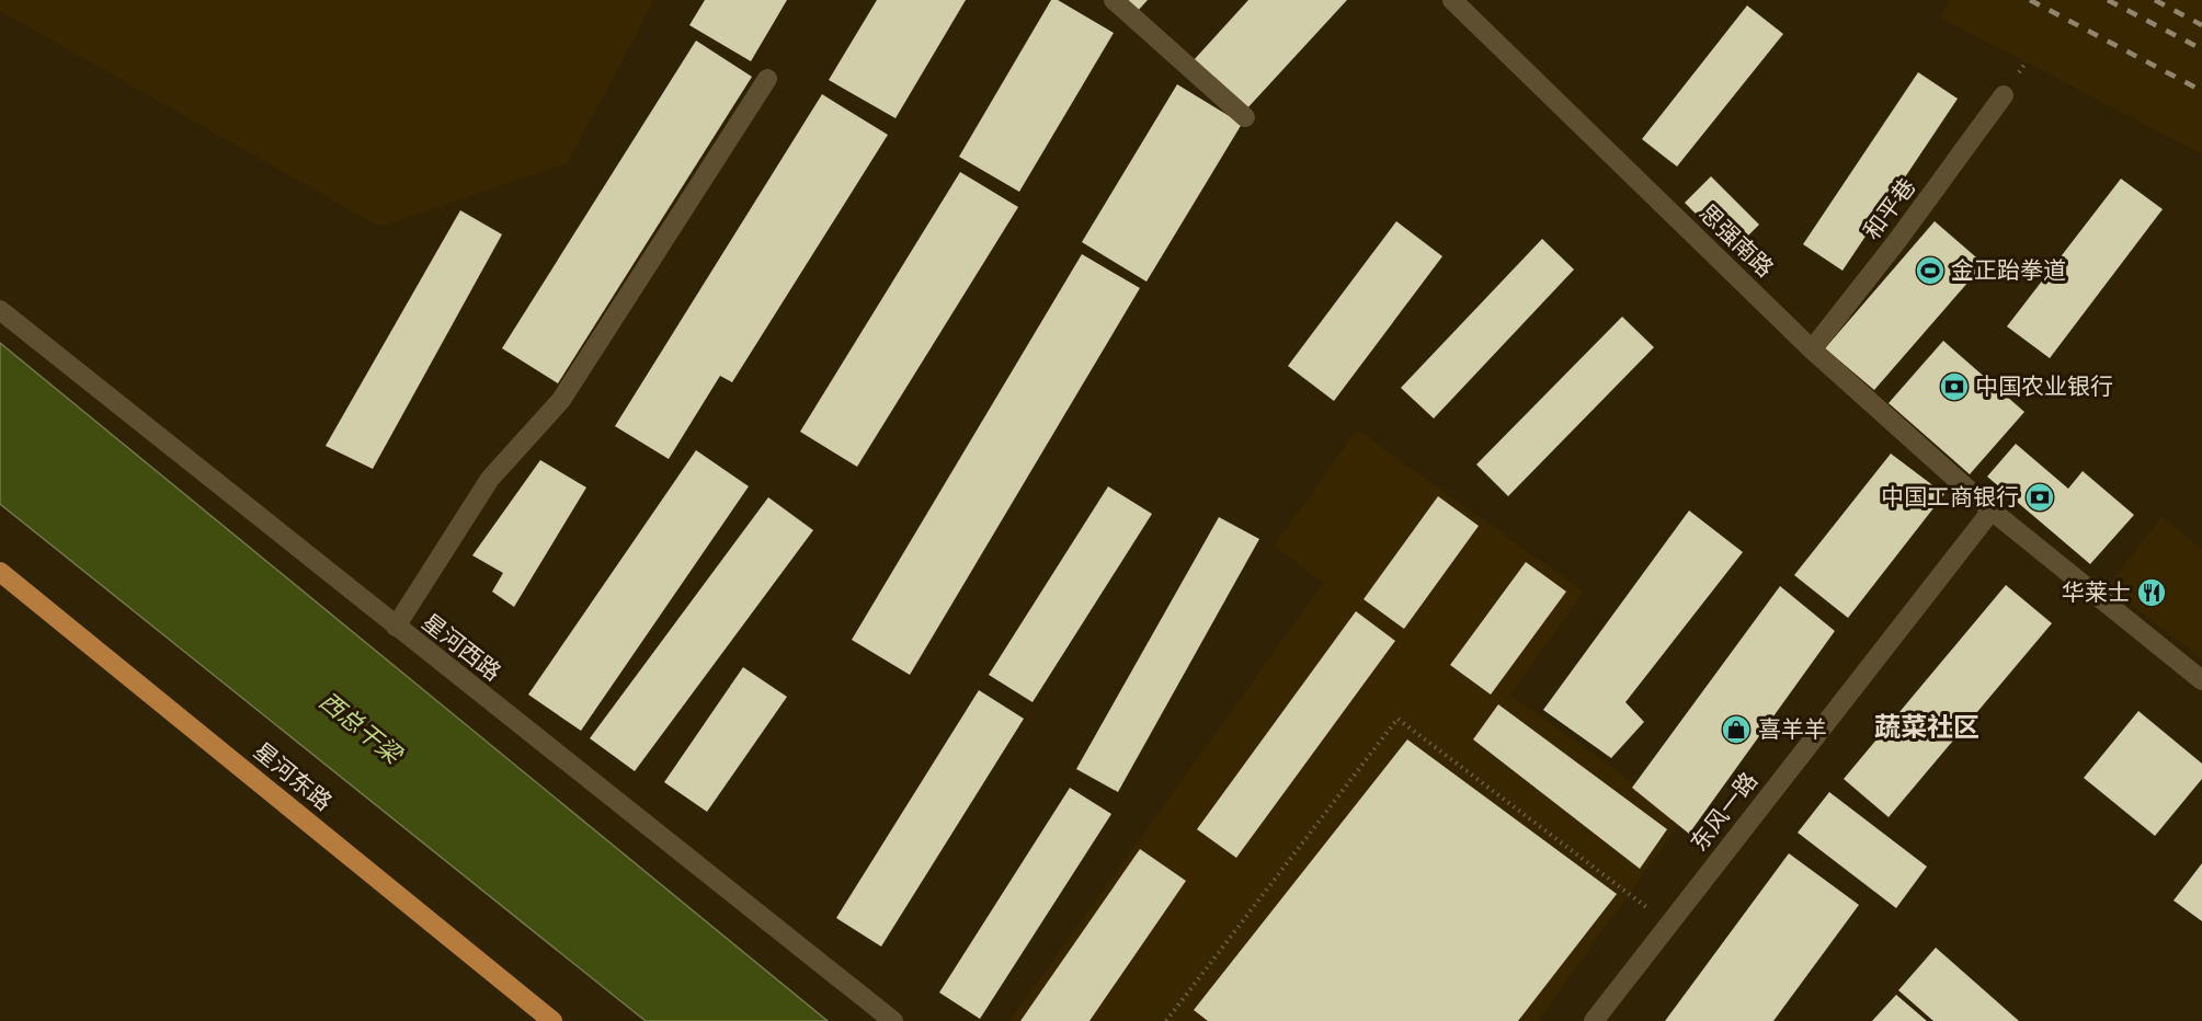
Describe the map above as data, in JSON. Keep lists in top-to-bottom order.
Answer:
{
  "streets": {
    "main road": ["星河东路"],
    "street": [
      "和平巷",
      "思强南路",
      "星河西路",
      "东风一路"
    ]
  },
  "crossings": [
    ["和平巷", "思强南路"],
    ["思强南路", "东风一路"]
  ],
  "districts": ["蔬菜社区"],
  "water": ["西总干梁"],
  "places": {
    "sports": ["金正跆拳道"],
    "bank": ["中国农业银行", "中国工商银行"],
    "restaurant": ["华莱士"],
    "shop": ["喜羊羊"]
  }
}
